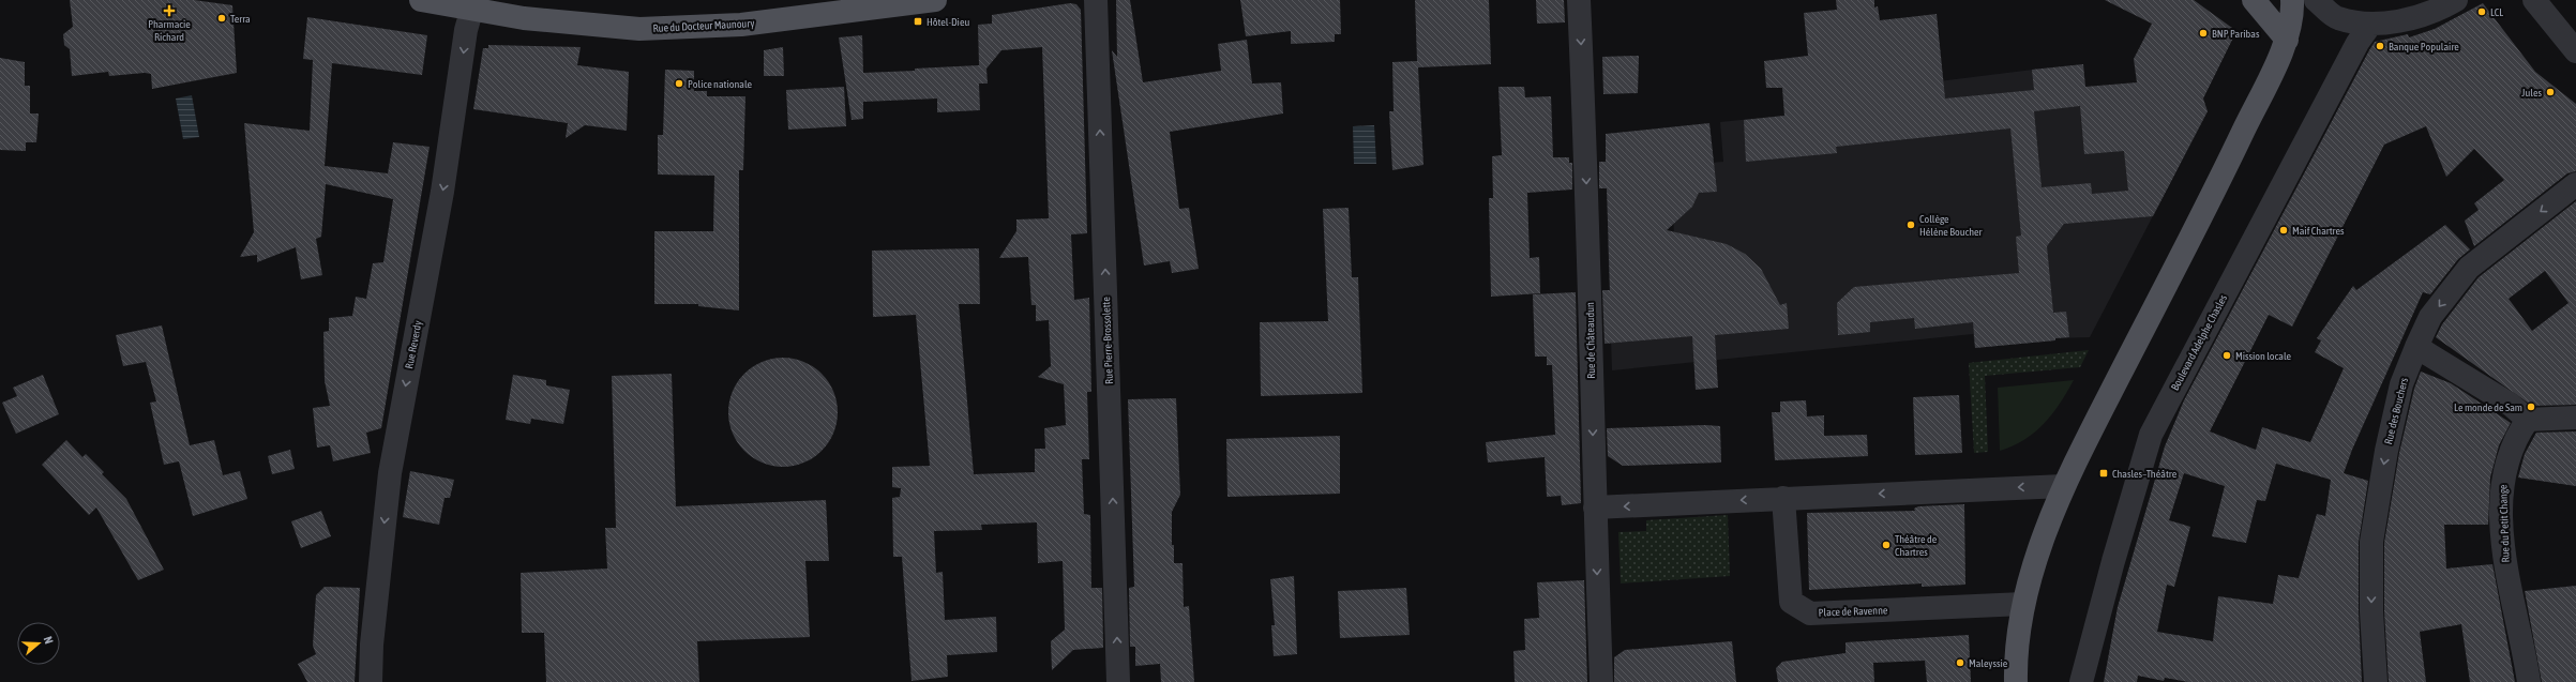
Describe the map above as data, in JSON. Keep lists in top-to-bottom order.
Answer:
{
  "streets": {
    "main road": ["Rue du Docteur Maunoury"],
    "street": [
      "Rue Pierre-Brossolette",
      "Rue de Châteaudun",
      "Boulevard Adelphe Chasles",
      "Rue Reverdy",
      "Rue des Bouchers",
      "Rue du Petit Change",
      "Place de Ravenne"
    ]
  },
  "crossings": [
    ["Rue du Docteur Maunoury", "Rue Reverdy"]
  ],
  "one_way": [
    "Rue Pierre-Brossolette",
    "Rue de Châteaudun",
    "Rue Reverdy",
    "Rue des Bouchers"
  ],
  "places": {
    "health": ["Pharmacie Richard"],
    "other": [
      "LCL",
      "Terra",
      "BNP Paribas",
      "Banque Populaire",
      "Police nationale",
      "Jules",
      "Collège Hélène Boucher",
      "Maif Chartres",
      "Mission locale",
      "Le monde de Sam",
      "Théâtre de Chartres",
      "Maleyssie"
    ],
    "transit": ["Hôtel-Dieu", "Chasles–Théâtre"]
  },
  "north": "right"
}
